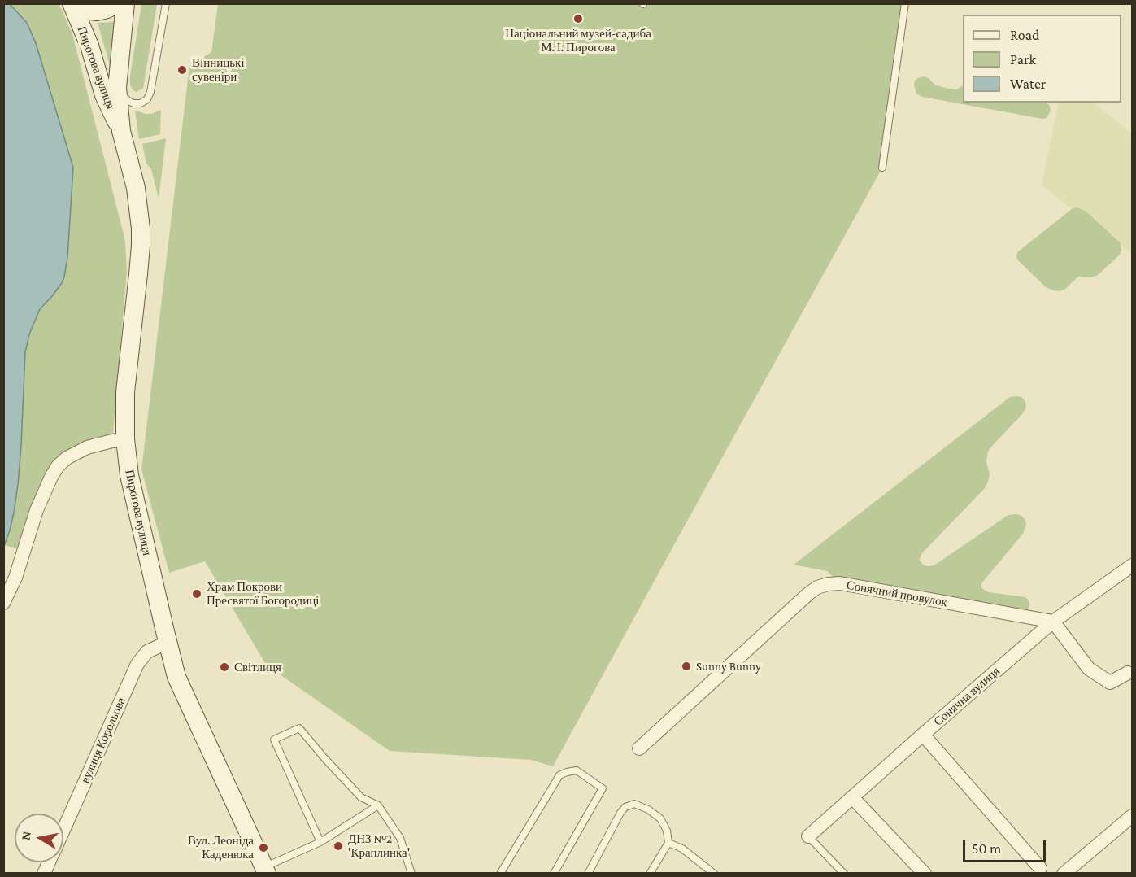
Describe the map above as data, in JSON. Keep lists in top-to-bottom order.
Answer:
{
  "streets": {
    "street": [
      "Пирогова вулиця",
      "Сонячний провулок",
      "Сонячна вулиця",
      "вулиця Корольова"
    ]
  },
  "crossings": [
    ["Пирогова вулиця", "вулиця Корольова"],
    ["Сонячний провулок", "Сонячна вулиця"]
  ],
  "places": [
    "Національний музей-садиба М. І. Пирогова",
    "Вінницькі сувеніри",
    "Храм Покрови Пресвятої Богородиці",
    "Sunny Bunny",
    "Світлиця",
    "ДНЗ №2 'Краплинка'",
    "Вул. Леоніда Каденюка"
  ],
  "legend": ["Road", "Park", "Water"],
  "scale_bar": "50 m",
  "north": "left"
}
